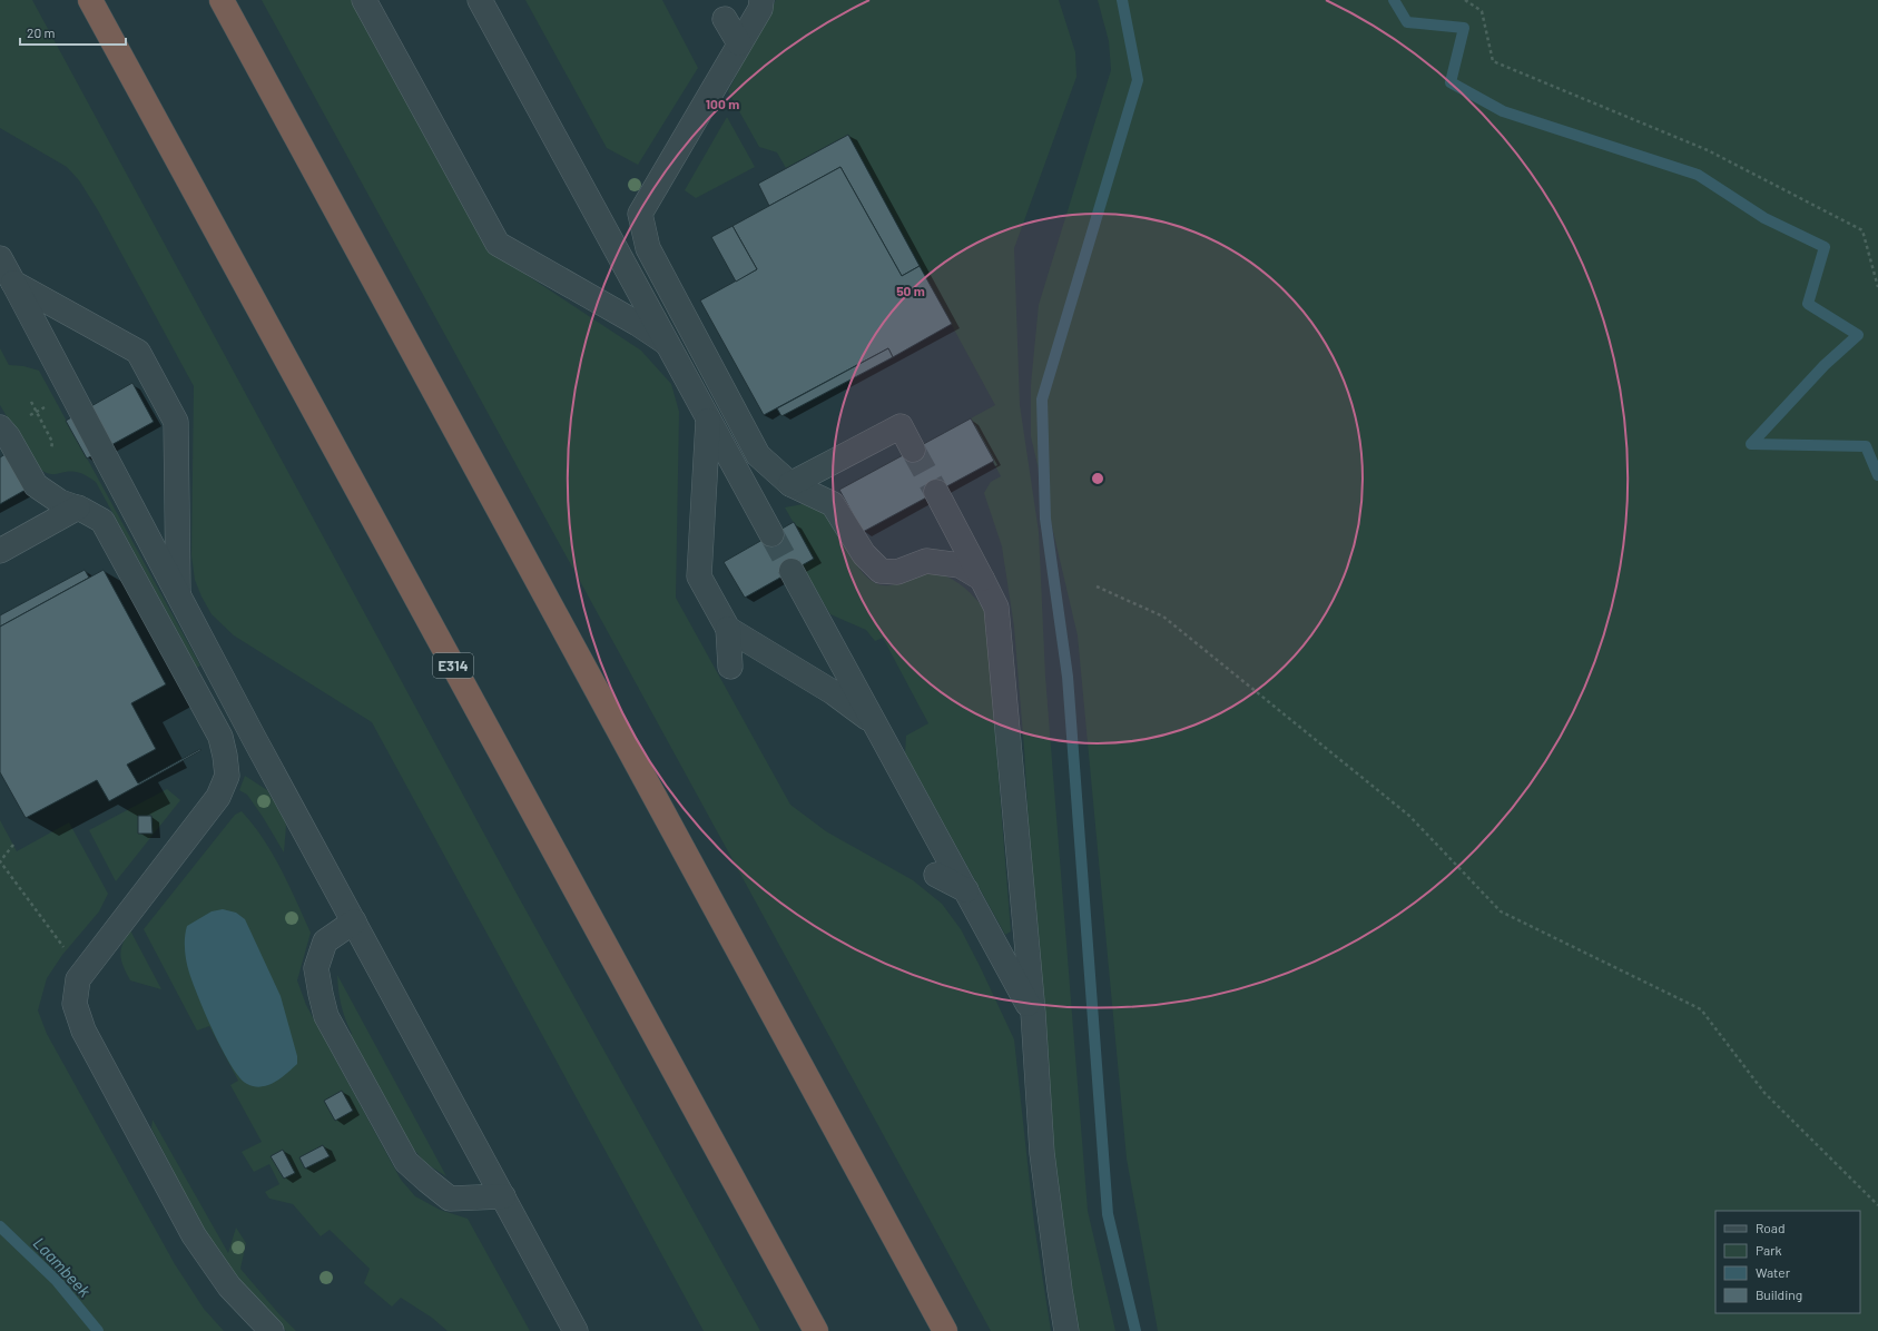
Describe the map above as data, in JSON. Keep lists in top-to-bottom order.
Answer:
{
  "streets": {
    "highway": ["E314"]
  },
  "water": ["Laambeek"],
  "legend": [
    "Road",
    "Park",
    "Water",
    "Building"
  ],
  "scale_bar": "20 m",
  "rings": ["100 m", "50 m"]
}
